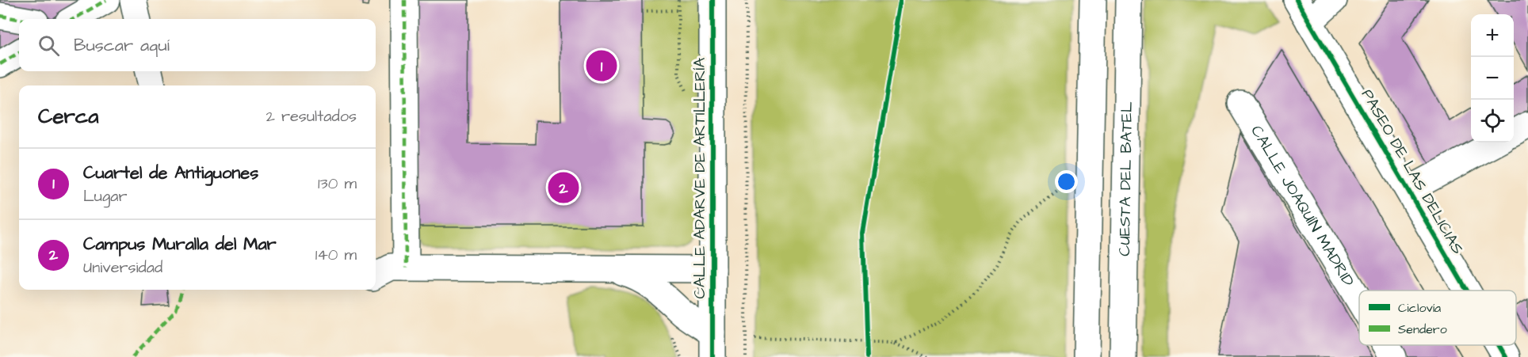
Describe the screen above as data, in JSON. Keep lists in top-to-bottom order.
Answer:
{
  "streets": {
    "street": [
      "PASEO DE LAS DELICIAS",
      "CALLE ADARVE DE ARTILLERÍA",
      "CUESTA DEL BATEL",
      "CALLE JOAQUÍN MADRID"
    ]
  },
  "legend": ["Ciclovía", "Sendero"],
  "page": {
    "map_buttons": ["+", "−"],
    "search": "Buscar aquí",
    "pins": ["1", "2"],
    "heading": ["Cerca", "2 resultados"],
    "list": [
      {
        "mark": "1",
        "name": "Cuartel de Antiguones",
        "note": "Lugar",
        "value": "130 m"
      },
      {
        "mark": "2",
        "name": "Campus Muralla del Mar",
        "note": "Universidad",
        "value": "140 m"
      }
    ]
  }
}
